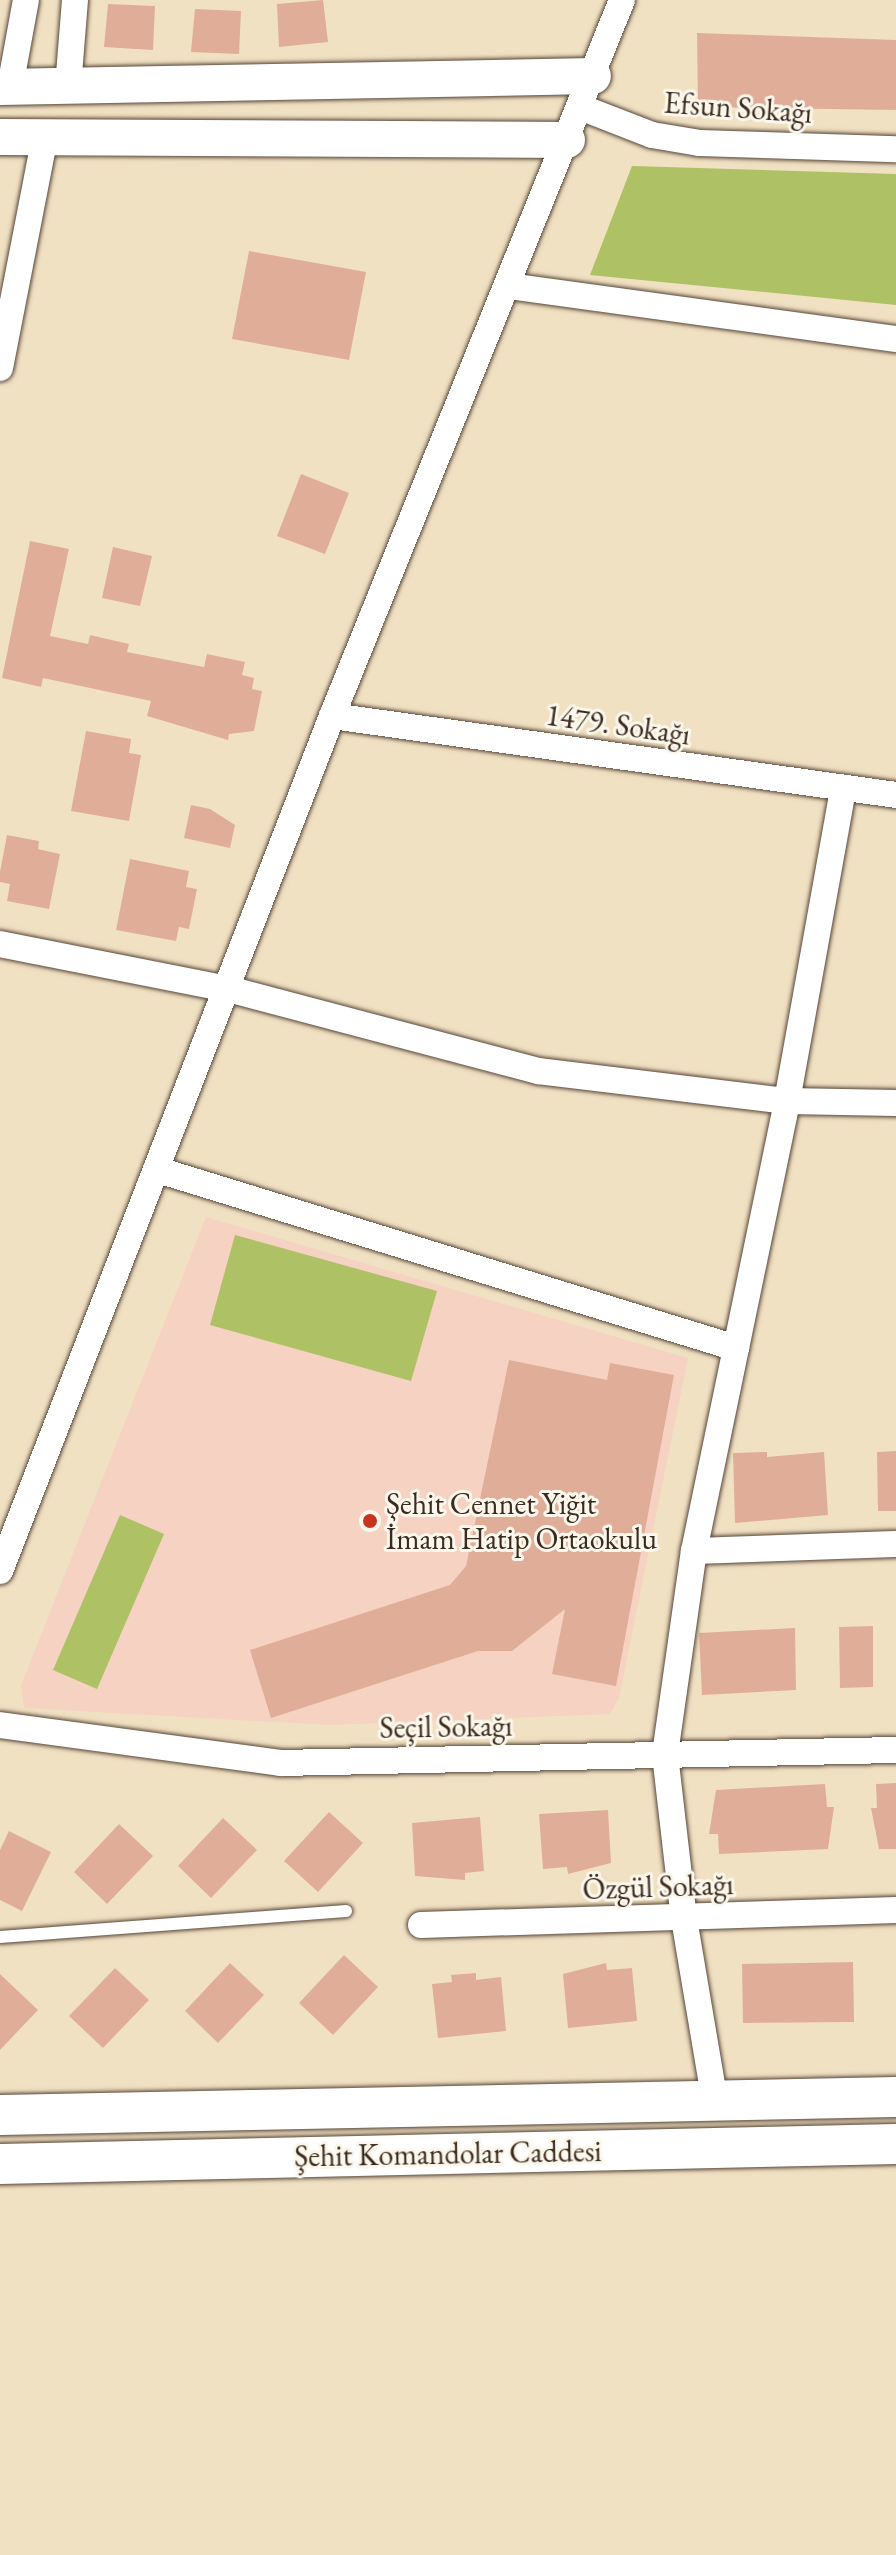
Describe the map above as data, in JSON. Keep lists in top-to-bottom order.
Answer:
{
  "streets": {
    "main road": ["Şehit Komandolar Caddesi"],
    "street": [
      "Efsun Sokağı",
      "1479. Sokağı",
      "Seçil Sokağı",
      "Özgül Sokağı"
    ]
  },
  "places": ["Şehit Cennet Yiğit İmam Hatip Ortaokulu"]
}
